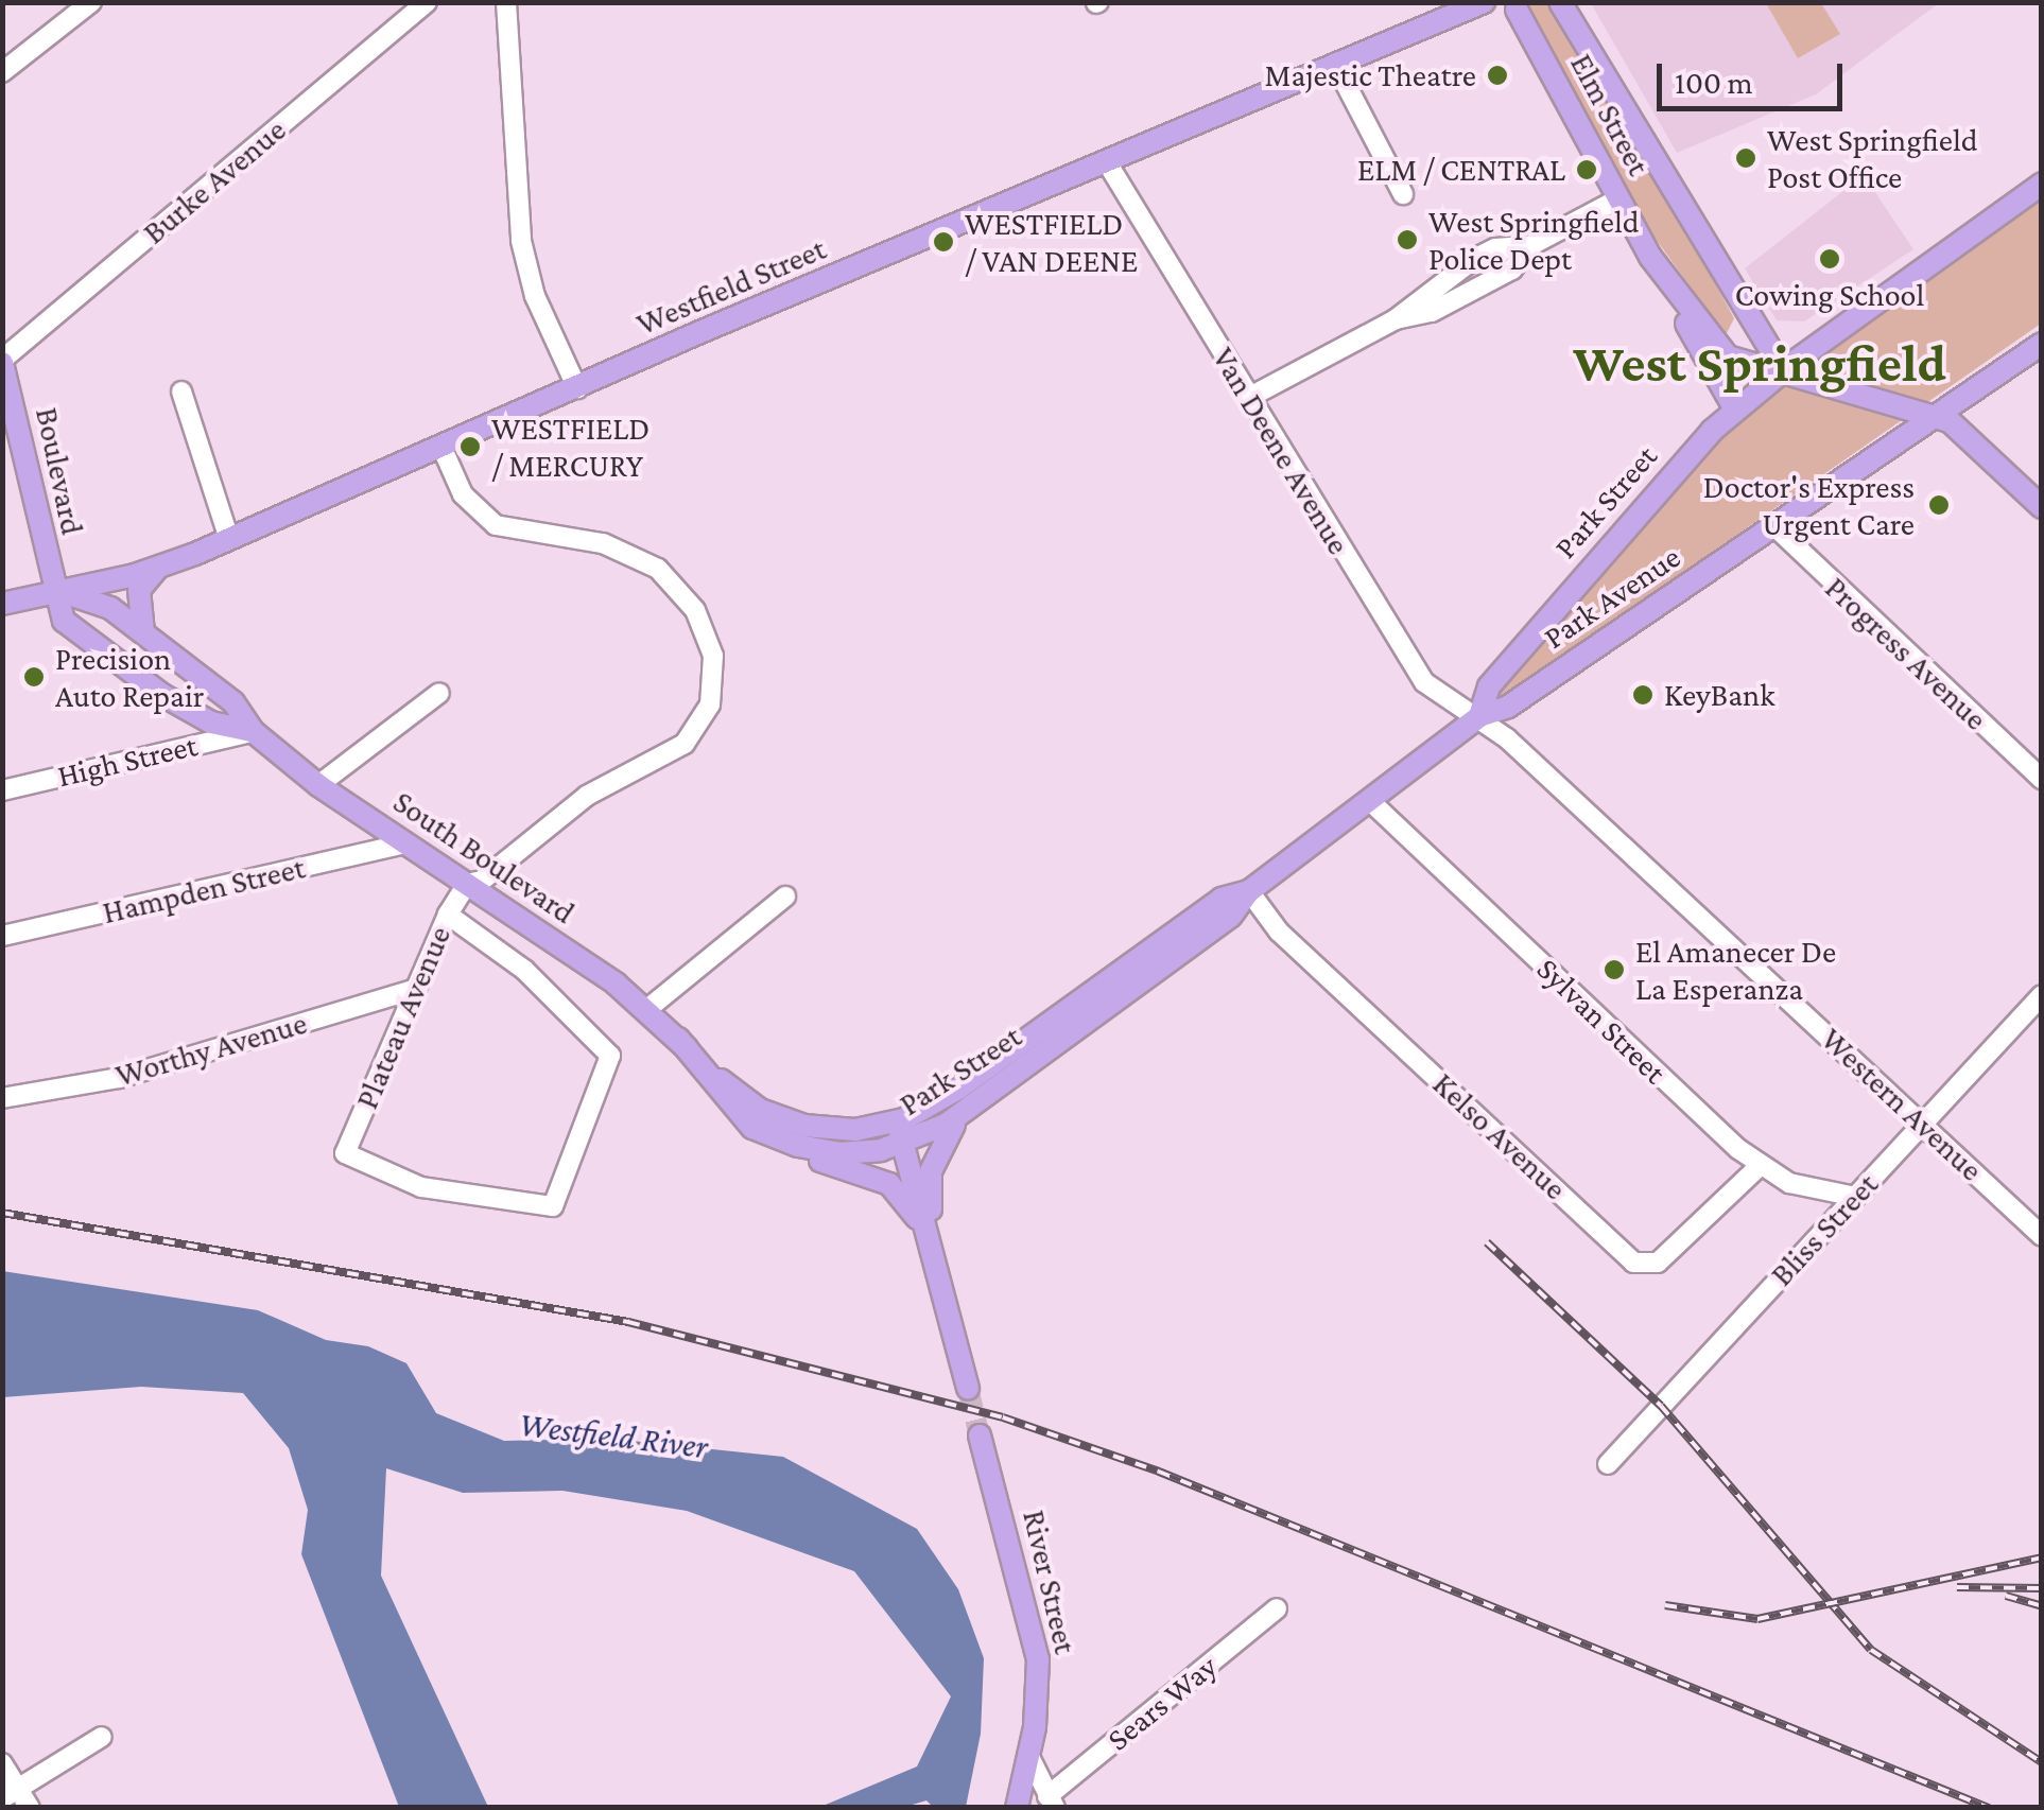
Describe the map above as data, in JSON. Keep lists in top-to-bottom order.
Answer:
{
  "streets": {
    "main road": [
      "Elm Street",
      "Westfield Street",
      "Boulevard",
      "Park Street",
      "Park Avenue",
      "South Boulevard",
      "River Street"
    ],
    "street": [
      "Burke Avenue",
      "Van Deene Avenue",
      "Progress Avenue",
      "High Street",
      "Hampden Street",
      "Plateau Avenue",
      "Sylvan Street",
      "Worthy Avenue",
      "Western Avenue",
      "Kelso Avenue",
      "Bliss Street",
      "Sears Way"
    ]
  },
  "crossings": [
    ["Elm Street", "Park Street"],
    ["Elm Street", "Park Avenue"],
    ["Burke Avenue", "Boulevard"],
    ["Westfield Street", "Van Deene Avenue"],
    ["Westfield Street", "Boulevard"],
    ["Westfield Street", "South Boulevard"],
    ["Van Deene Avenue", "Park Street"],
    ["Van Deene Avenue", "Park Avenue"],
    ["Van Deene Avenue", "Western Avenue"],
    ["Boulevard", "South Boulevard"],
    ["Park Street", "Park Avenue"],
    ["Park Street", "South Boulevard"],
    ["Park Street", "Sylvan Street"],
    ["Park Street", "Western Avenue"],
    ["Park Street", "Kelso Avenue"],
    ["Park Avenue", "Progress Avenue"],
    ["Park Avenue", "Western Avenue"],
    ["High Street", "South Boulevard"],
    ["South Boulevard", "Hampden Street"],
    ["South Boulevard", "Plateau Avenue"],
    ["Plateau Avenue", "Worthy Avenue"],
    ["Sylvan Street", "Kelso Avenue"],
    ["Sylvan Street", "Bliss Street"],
    ["Western Avenue", "Bliss Street"]
  ],
  "districts": ["West Springfield"],
  "water": ["Westfield River"],
  "places": [
    "Majestic Theatre",
    "West Springfield Post Office",
    "ELM / CENTRAL",
    "West Springfield Police Dept",
    "WESTFIELD / VAN DEENE",
    "Cowing School",
    "WESTFIELD / MERCURY",
    "Doctor's Express Urgent Care",
    "Precision Auto Repair",
    "KeyBank",
    "El Amanecer De La Esperanza"
  ],
  "scale_bar": "100 m"
}
